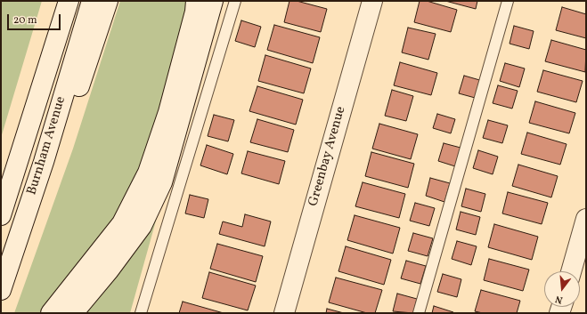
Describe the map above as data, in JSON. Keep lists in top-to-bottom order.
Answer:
{
  "streets": {
    "main road": ["Burnham Avenue", "Greenbay Avenue"]
  },
  "scale_bar": "20 m",
  "north": "bottom"
}
